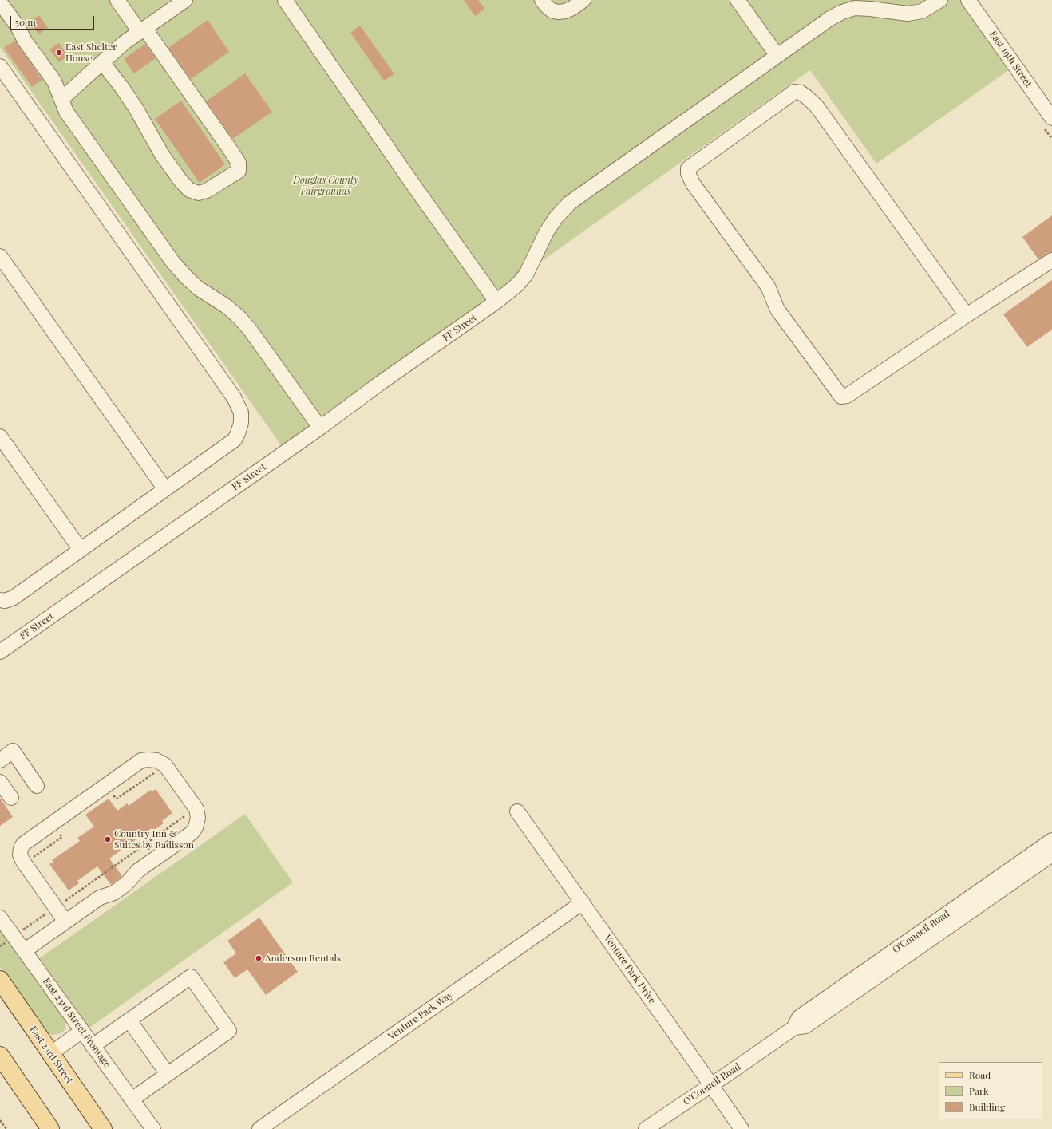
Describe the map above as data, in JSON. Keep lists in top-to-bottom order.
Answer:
{
  "streets": {
    "main road": ["East 23rd Street"],
    "street": [
      "East 19th Street",
      "FF Street",
      "O'Connell Road",
      "Venture Park Drive",
      "Venture Park Way",
      "East 23rd Street Frontage"
    ]
  },
  "crossings": [
    ["O'Connell Road", "Venture Park Drive"],
    ["Venture Park Drive", "Venture Park Way"]
  ],
  "parks": ["Douglas County Fairgrounds"],
  "places": ["East Shelter House", "Country Inn & Suites by Radisson", "Anderson Rentals"],
  "legend": ["Road", "Park", "Building"],
  "scale_bar": "50 m"
}
